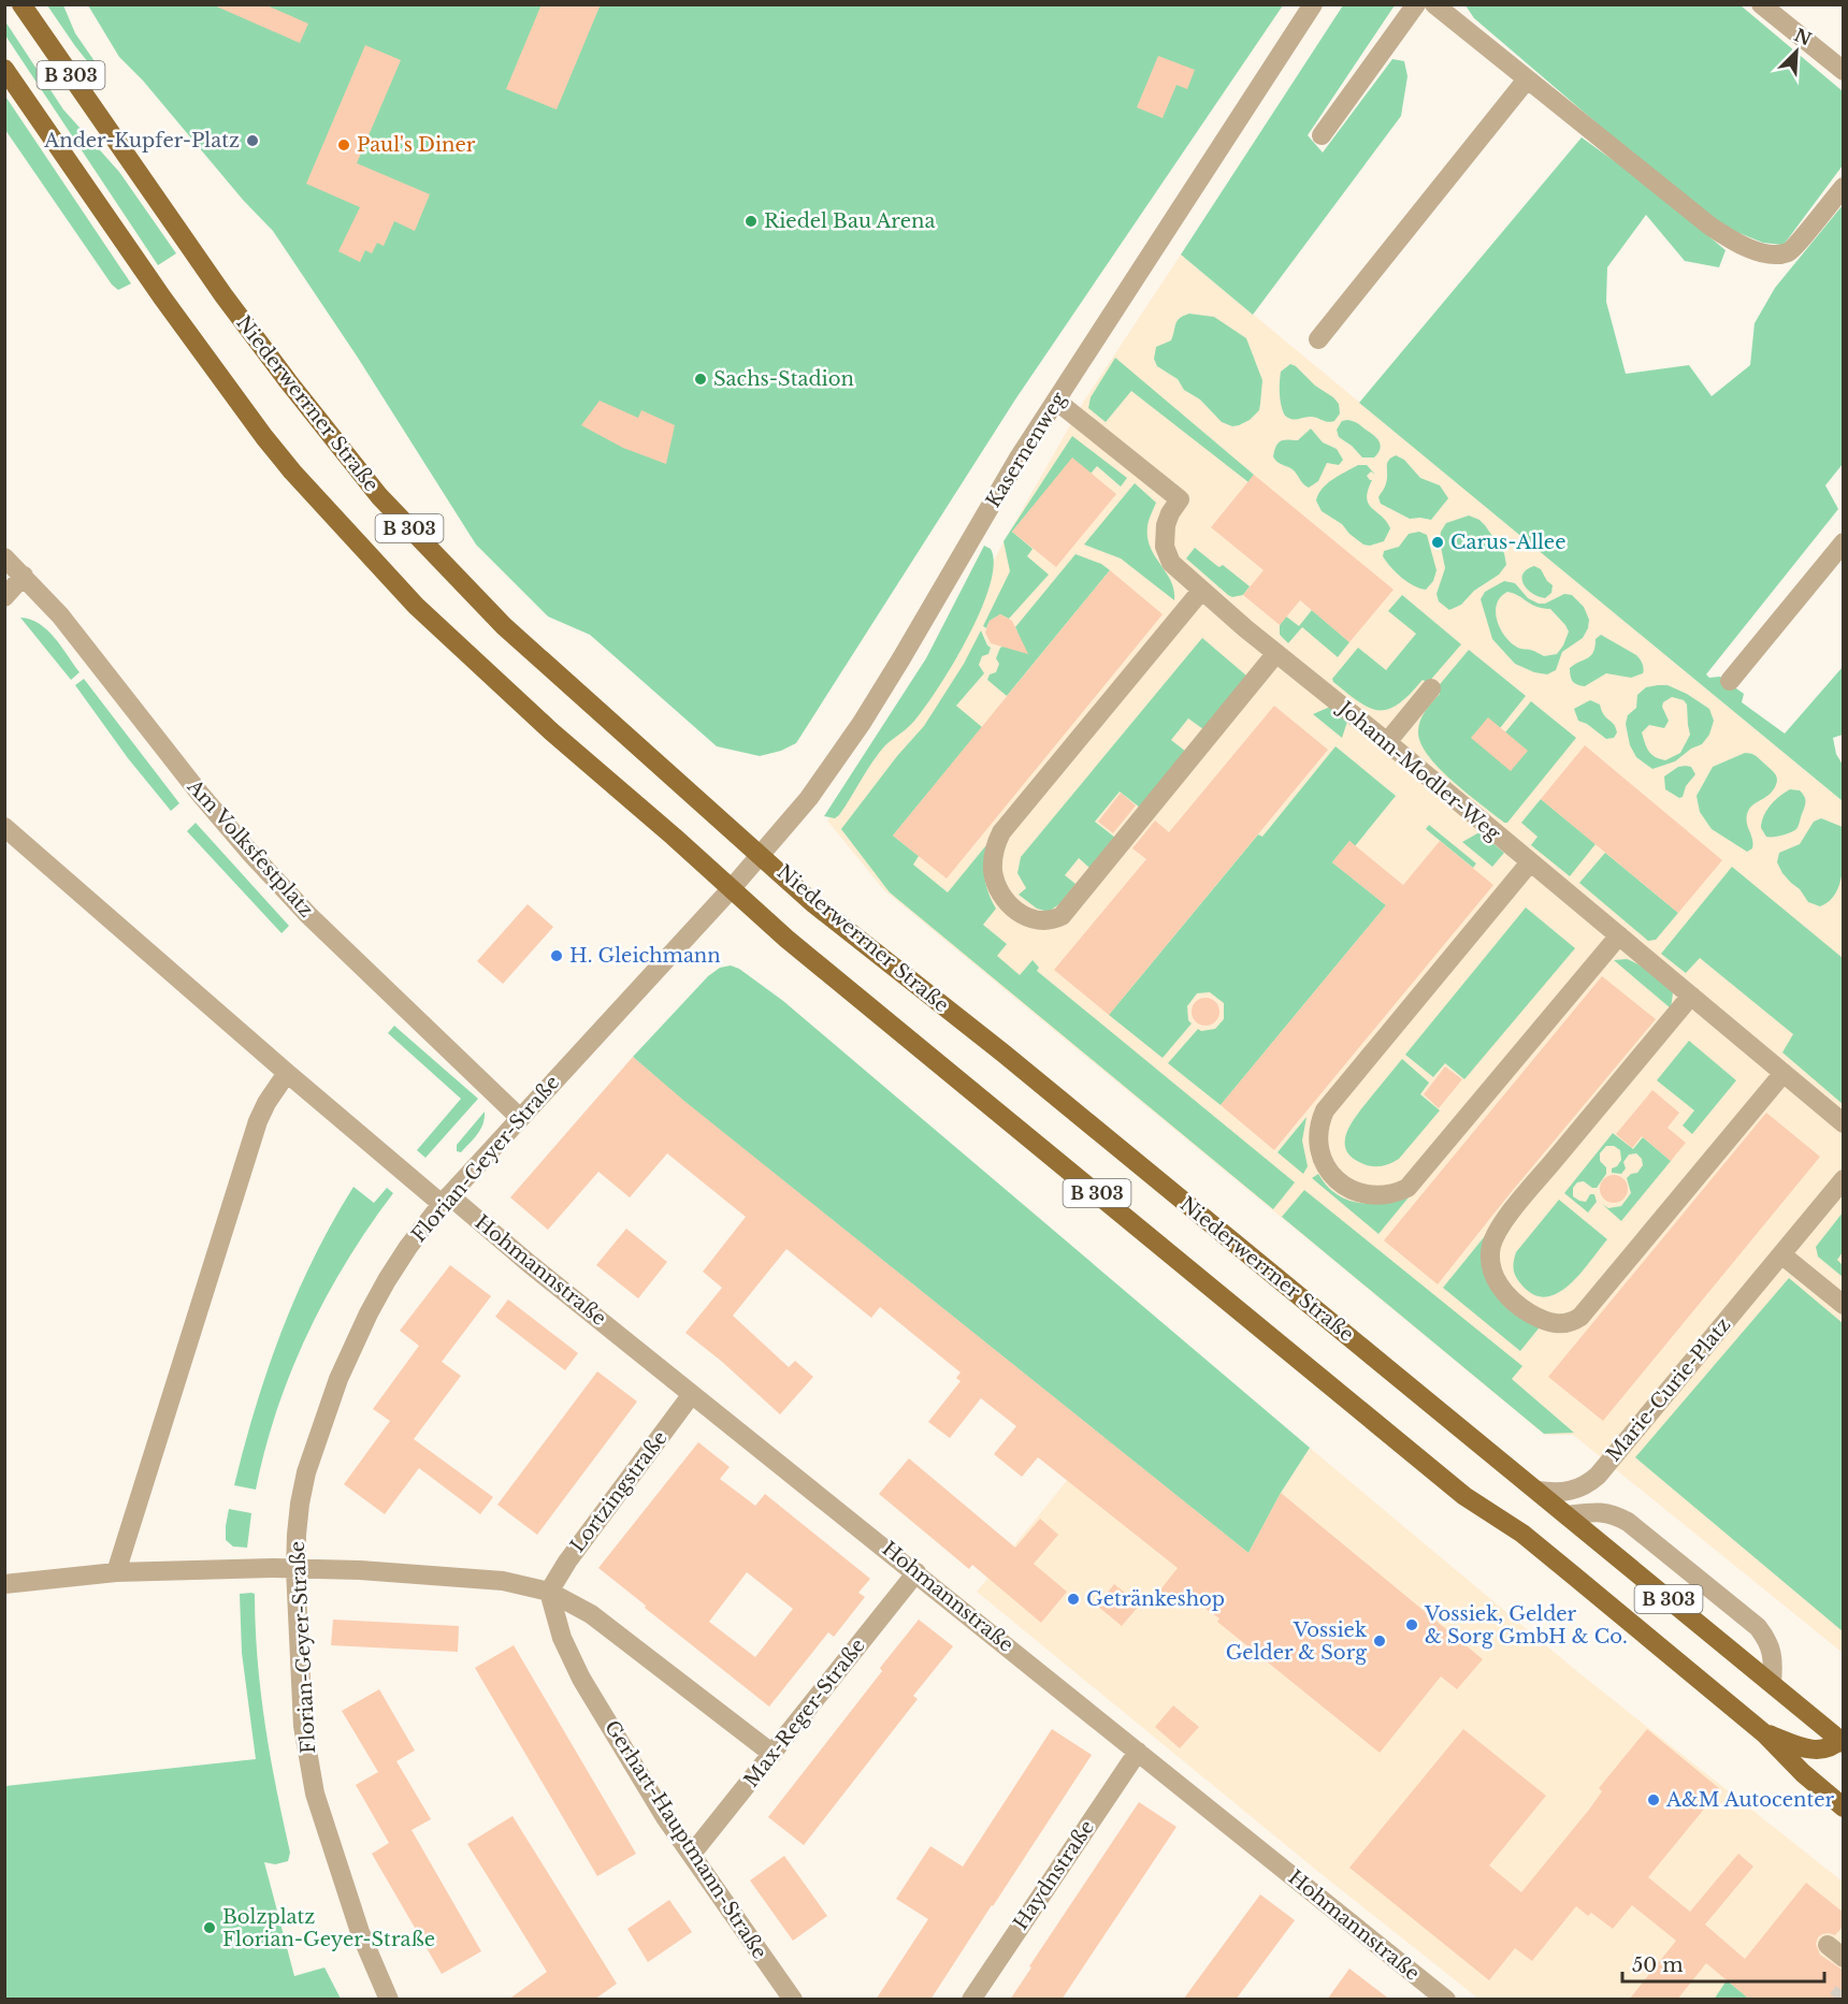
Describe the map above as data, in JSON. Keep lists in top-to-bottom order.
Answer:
{
  "streets": {
    "main road": ["B 303", "Niederwerrner Straße"],
    "street": [
      "Kasernenweg",
      "Johann-Modler-Weg",
      "Am Volksfestplatz",
      "Florian-Geyer-Straße",
      "Hohmannstraße",
      "Marie-Curie-Platz",
      "Lortzingstraße",
      "Max-Reger-Straße",
      "Gerhart-Hauptmann-Straße",
      "Haydnstraße"
    ]
  },
  "crossings": [
    ["Niederwerrner Straße", "Kasernenweg"],
    ["Niederwerrner Straße", "Florian-Geyer-Straße"],
    ["Niederwerrner Straße", "Marie-Curie-Platz"],
    ["Kasernenweg", "Johann-Modler-Weg"],
    ["Kasernenweg", "Florian-Geyer-Straße"],
    ["Am Volksfestplatz", "Florian-Geyer-Straße"],
    ["Florian-Geyer-Straße", "Hohmannstraße"],
    ["Hohmannstraße", "Lortzingstraße"],
    ["Hohmannstraße", "Max-Reger-Straße"],
    ["Hohmannstraße", "Haydnstraße"],
    ["Lortzingstraße", "Gerhart-Hauptmann-Straße"],
    ["Max-Reger-Straße", "Gerhart-Hauptmann-Straße"]
  ],
  "places": [
    "Ander-Kupfer-Platz",
    "Paul's Diner",
    "Riedel Bau Arena",
    "Sachs-Stadion",
    "Carus-Allee",
    "H. Gleichmann",
    "Getränkeshop",
    "Vossiek, Gelder & Sorg GmbH & Co.",
    "Vossiek Gelder & Sorg",
    "A&M Autocenter",
    "Bolzplatz Florian-Geyer-Straße"
  ],
  "scale_bar": "50 m",
  "north": "top right"
}
